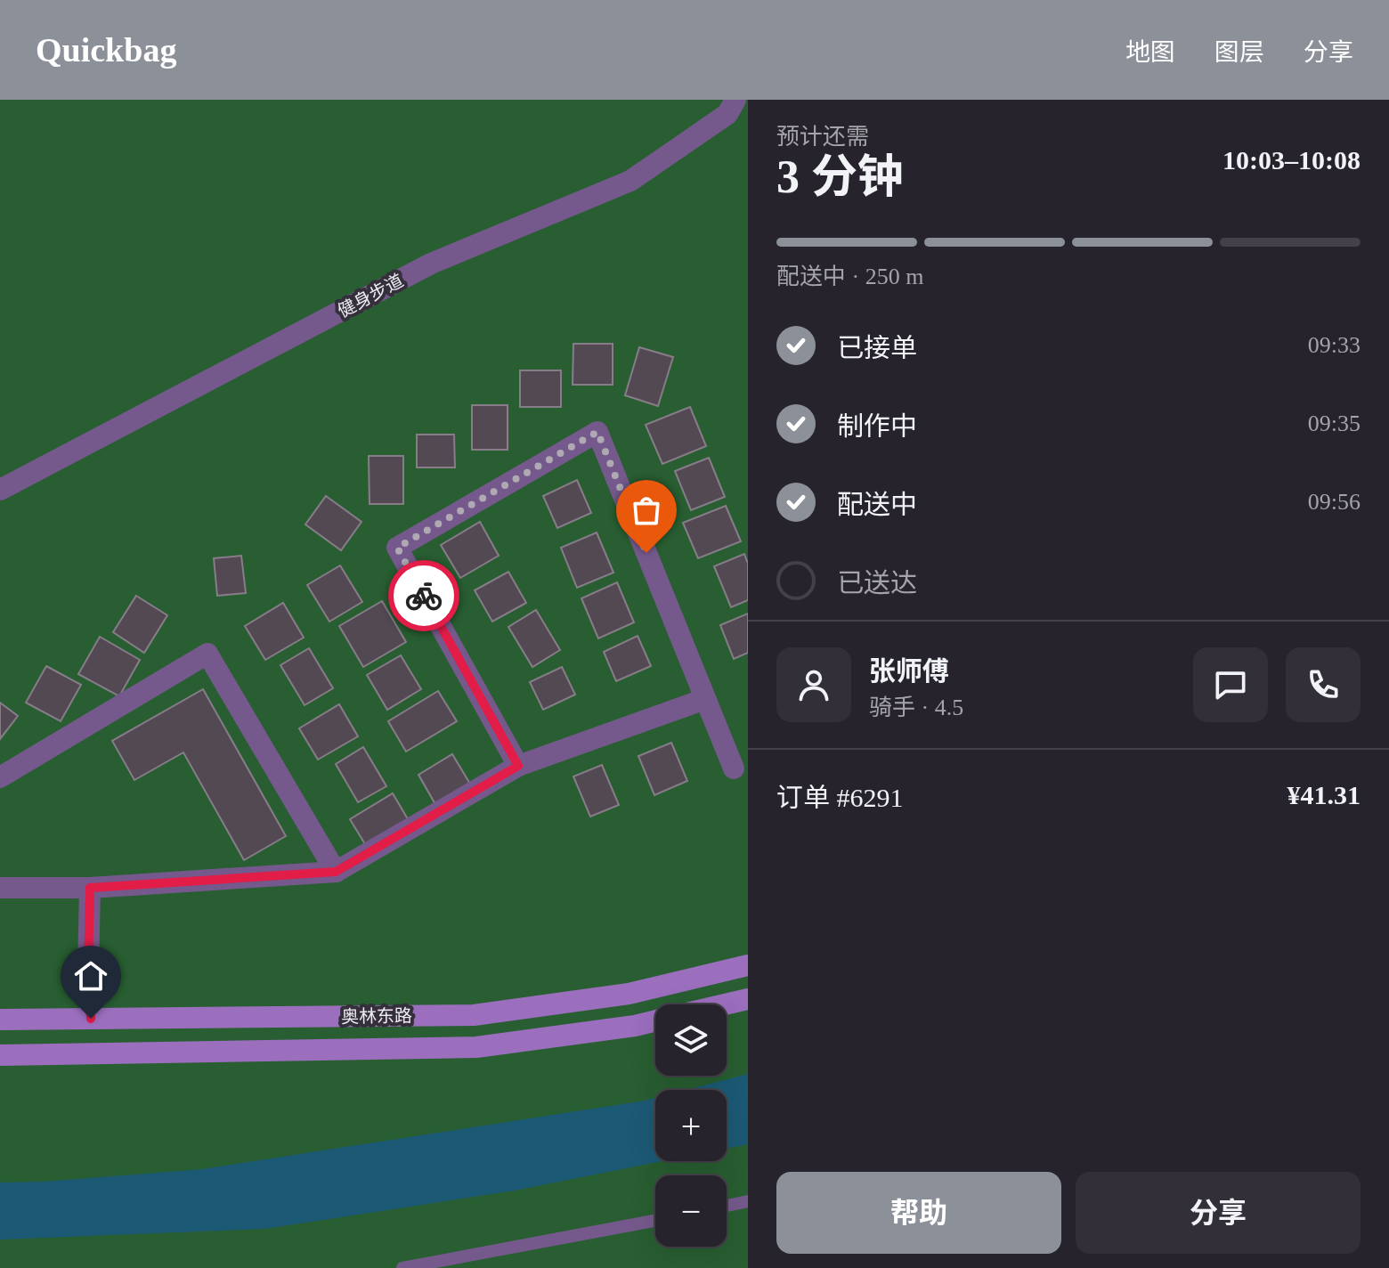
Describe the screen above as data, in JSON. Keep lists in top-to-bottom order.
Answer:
{
  "streets": {
    "main road": ["奥林东路"],
    "street": ["健身步道"]
  },
  "page": {
    "header": "Quickbag",
    "nav": ["地图", "图层", "分享"],
    "heading": ["3 分钟", "预计还需", "10:03–10:08"],
    "panel": [
      "张师傅",
      "骑手 · 4.5",
      "订单 #6291",
      "¥41.31"
    ],
    "bar": "配送中 · 250 m",
    "list": [
      ["已接单", "09:33"],
      ["制作中", "09:35"],
      ["配送中", "09:56"],
      "已送达"
    ],
    "map_buttons": ["+", "−"],
    "buttons": ["帮助", "分享"]
  }
}
